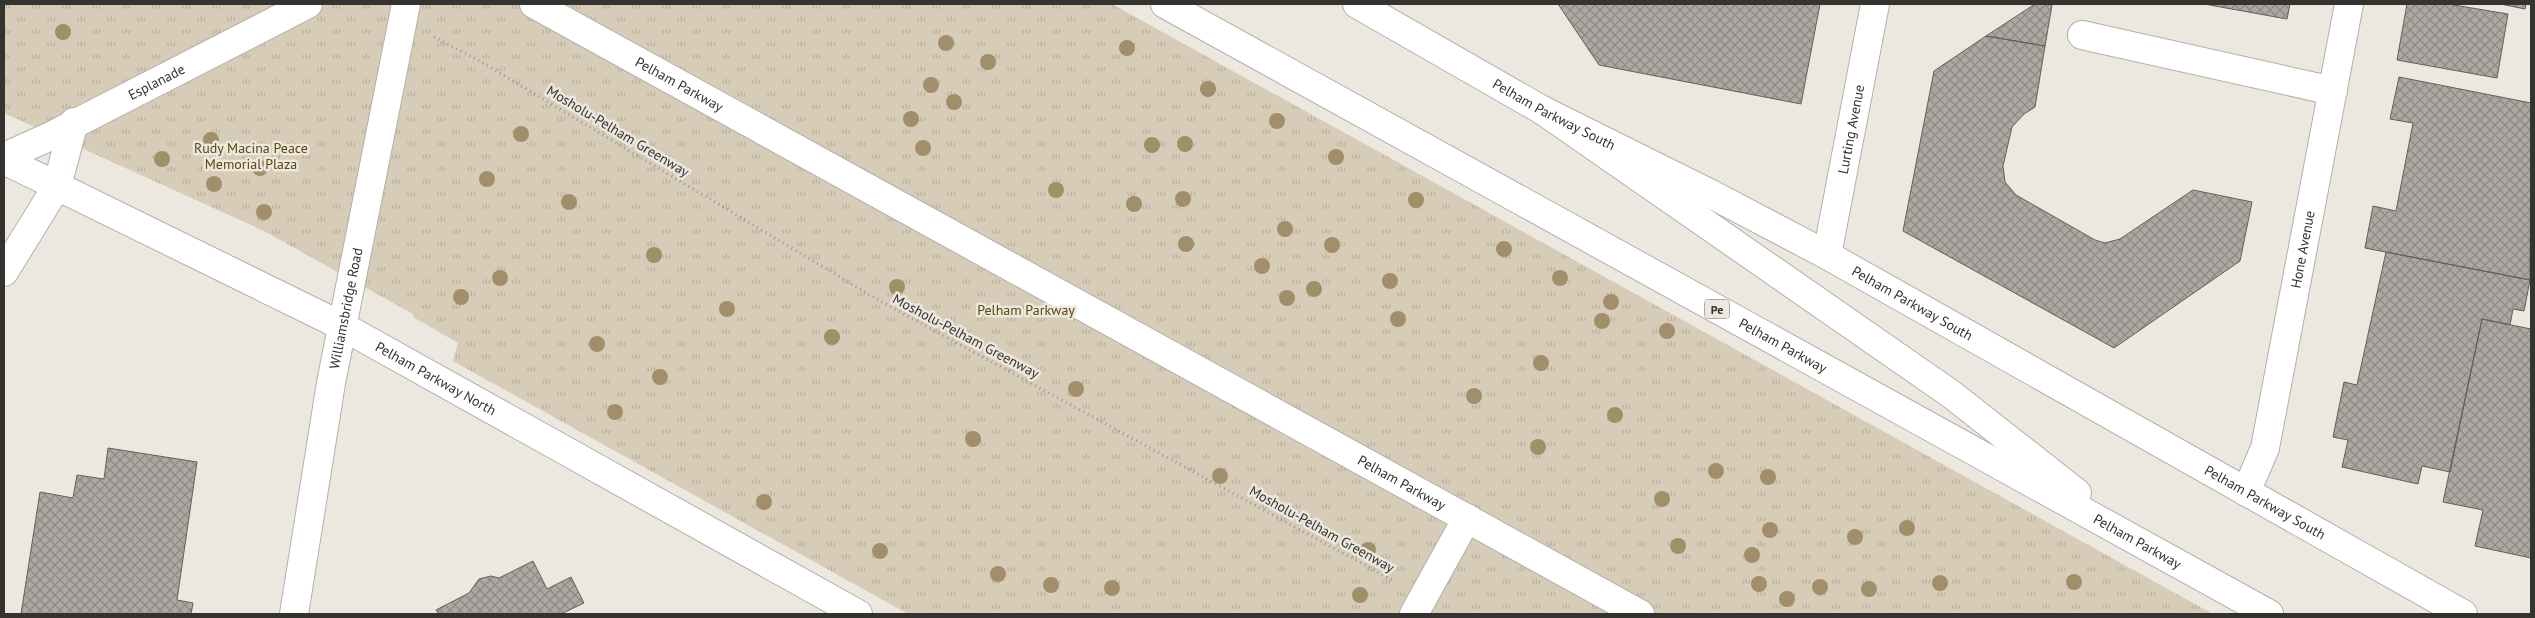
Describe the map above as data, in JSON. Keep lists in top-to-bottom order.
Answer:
{
  "streets": {
    "main road": [
      "Esplanade",
      "Pelham Parkway",
      "Pelham Parkway South",
      "Lurting Avenue",
      "Hone Avenue",
      "Williamsbridge Road",
      "Pe",
      "Pelham Parkway North"
    ],
    "path": ["Mosholu-Pelham Greenway"]
  },
  "crossings": [
    ["Esplanade", "Pelham Parkway North"],
    ["Pelham Parkway South", "Lurting Avenue"],
    ["Pelham Parkway South", "Hone Avenue"],
    ["Williamsbridge Road", "Pelham Parkway North"]
  ],
  "parks": ["Rudy Macina Peace Memorial Plaza", "Pelham Parkway"]
}
